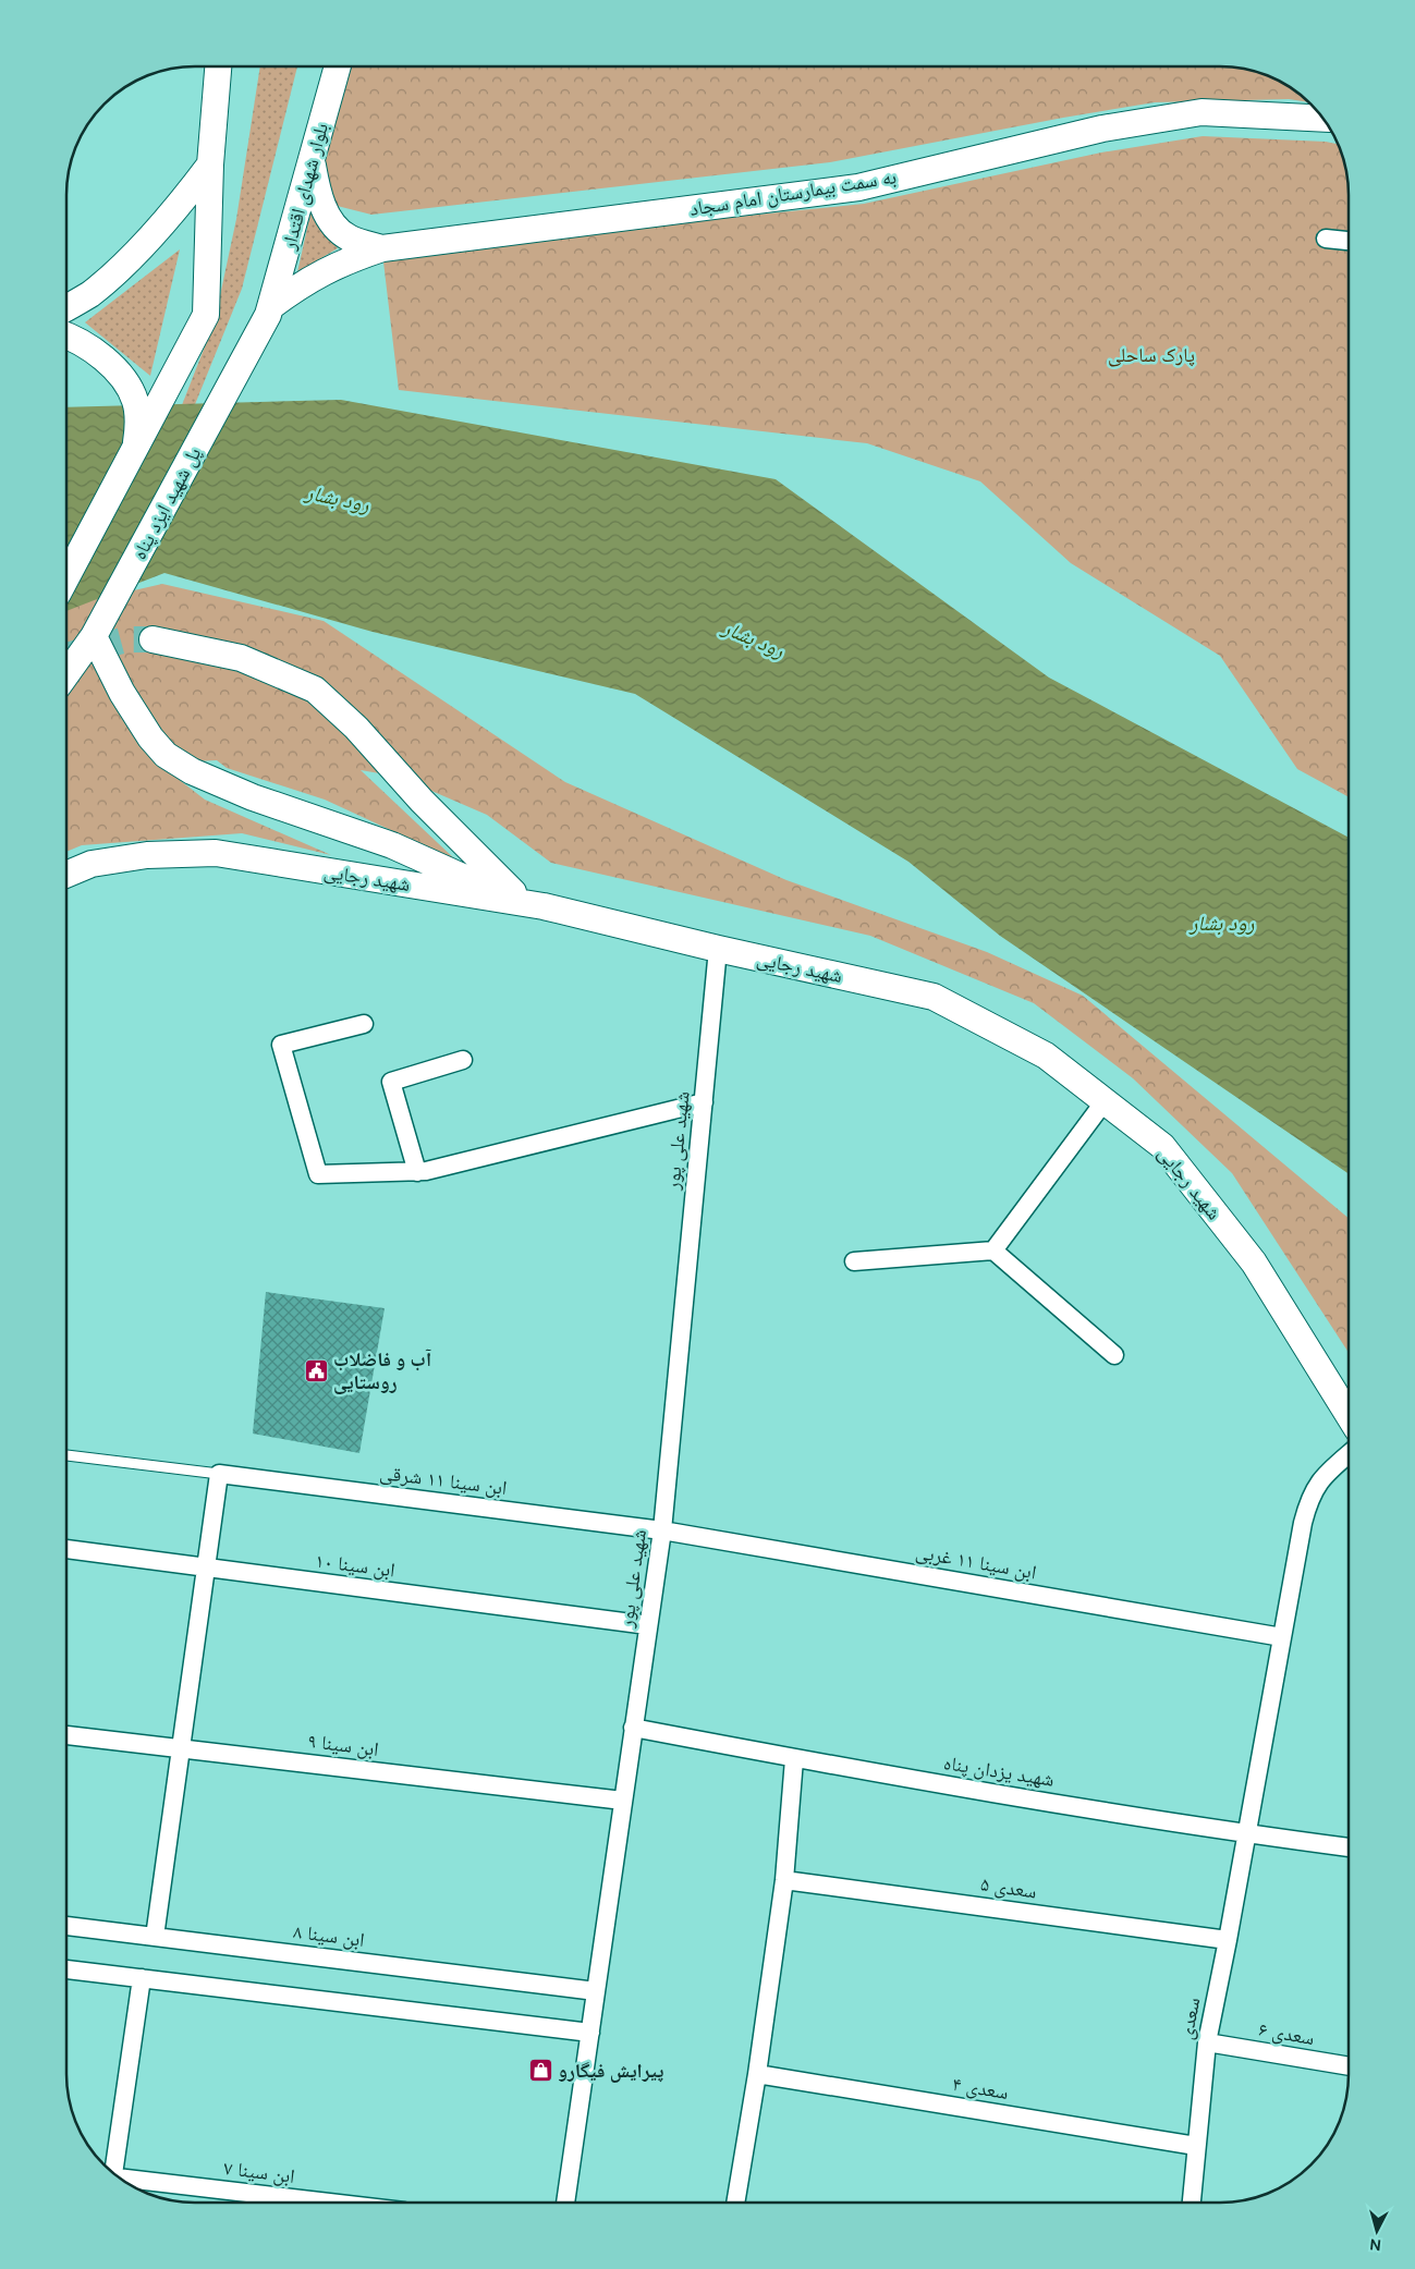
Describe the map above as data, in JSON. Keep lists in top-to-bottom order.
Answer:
{
  "streets": {
    "street": [
      "بلوار شهدای اقتدار",
      "به سمت بیمارستان امام سجاد",
      "پل شهید ایزد پناه",
      "شهید رجایی",
      "شهید علی پور",
      "ابن سینا ۱۱ شرقی",
      "ابن سینا ۱۱ غربی",
      "ابن سینا ۱۰",
      "ابن سینا ۹",
      "شهید یزدان پناه",
      "سعدی ۵",
      "ابن سینا ۸",
      "سعدی",
      "سعدی ۶",
      "سعدی ۴",
      "ابن سینا ۷"
    ]
  },
  "crossings": [
    ["بلوار شهدای اقتدار", "پل شهید ایزد پناه"],
    ["شهید رجایی", "شهید علی پور"],
    ["شهید علی پور", "ابن سینا ۱۱ شرقی"],
    ["شهید علی پور", "ابن سینا ۱۱ غربی"],
    ["شهید علی پور", "ابن سینا ۱۰"],
    ["شهید علی پور", "ابن سینا ۹"],
    ["شهید علی پور", "شهید یزدان پناه"],
    ["شهید علی پور", "ابن سینا ۸"],
    ["ابن سینا ۱۱ شرقی", "ابن سینا ۱۱ غربی"],
    ["ابن سینا ۱۱ غربی", "سعدی"],
    ["شهید یزدان پناه", "سعدی"],
    ["سعدی ۵", "سعدی"],
    ["سعدی", "سعدی ۶"],
    ["سعدی", "سعدی ۴"]
  ],
  "water": ["رود بشار"],
  "parks": ["پارک ساحلی"],
  "places": {
    "public building": ["آب و فاضلاب روستایی"],
    "shop": ["پیرایش فیگارو"]
  },
  "north": "bottom"
}
